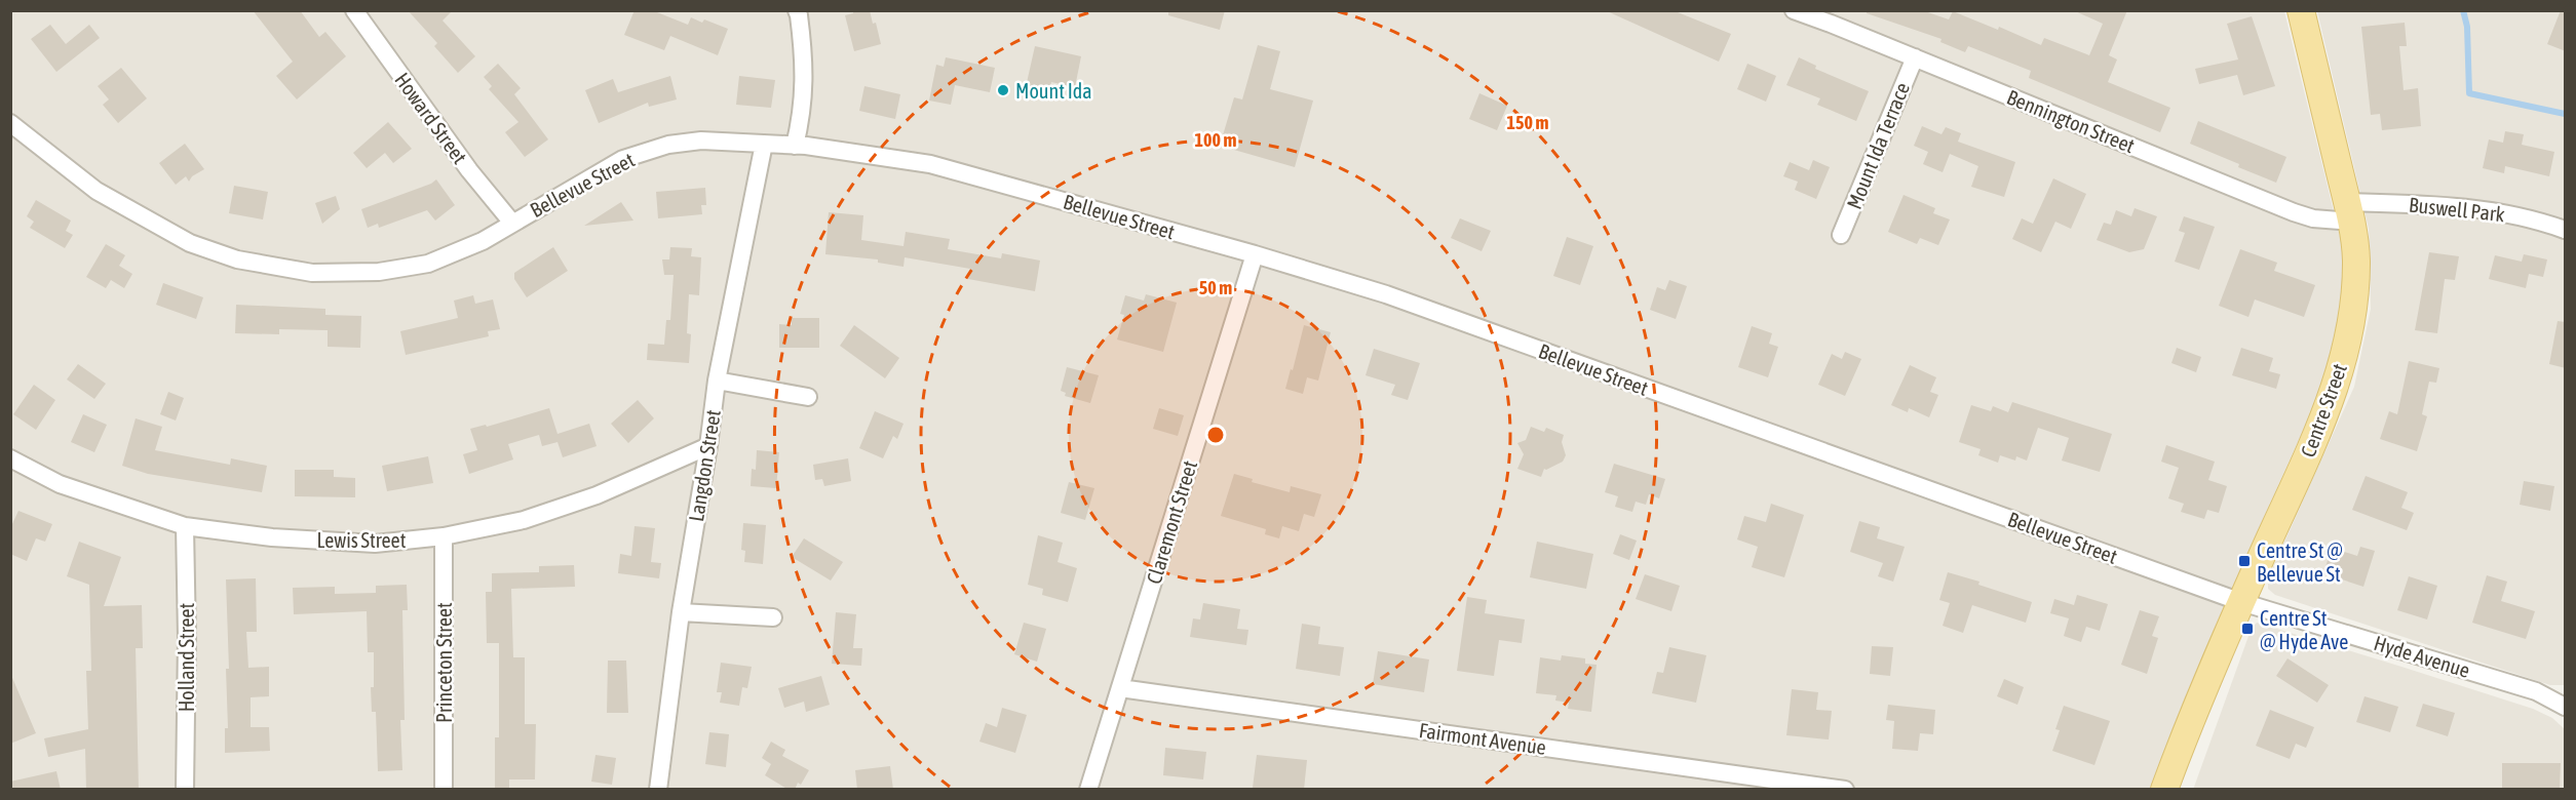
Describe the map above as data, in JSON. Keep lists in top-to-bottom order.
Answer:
{
  "streets": {
    "main road": ["Centre Street"],
    "street": [
      "Howard Street",
      "Bennington Street",
      "Mount Ida Terrace",
      "Bellevue Street",
      "Buswell Park",
      "Langdon Street",
      "Claremont Street",
      "Lewis Street",
      "Hyde Avenue",
      "Holland Street",
      "Princeton Street",
      "Fairmont Avenue"
    ]
  },
  "crossings": [
    ["Howard Street", "Bellevue Street"],
    ["Bennington Street", "Mount Ida Terrace"],
    ["Bennington Street", "Buswell Park"],
    ["Bennington Street", "Centre Street"],
    ["Bellevue Street", "Centre Street"],
    ["Bellevue Street", "Langdon Street"],
    ["Bellevue Street", "Claremont Street"],
    ["Bellevue Street", "Hyde Avenue"],
    ["Buswell Park", "Centre Street"],
    ["Centre Street", "Hyde Avenue"],
    ["Langdon Street", "Lewis Street"],
    ["Claremont Street", "Fairmont Avenue"],
    ["Lewis Street", "Holland Street"],
    ["Lewis Street", "Princeton Street"]
  ],
  "places": {
    "other": ["Mount Ida"],
    "transit": ["Centre St @ Bellevue St", "Centre St @ Hyde Ave"]
  },
  "rings": ["150 m", "100 m", "50 m"]
}
